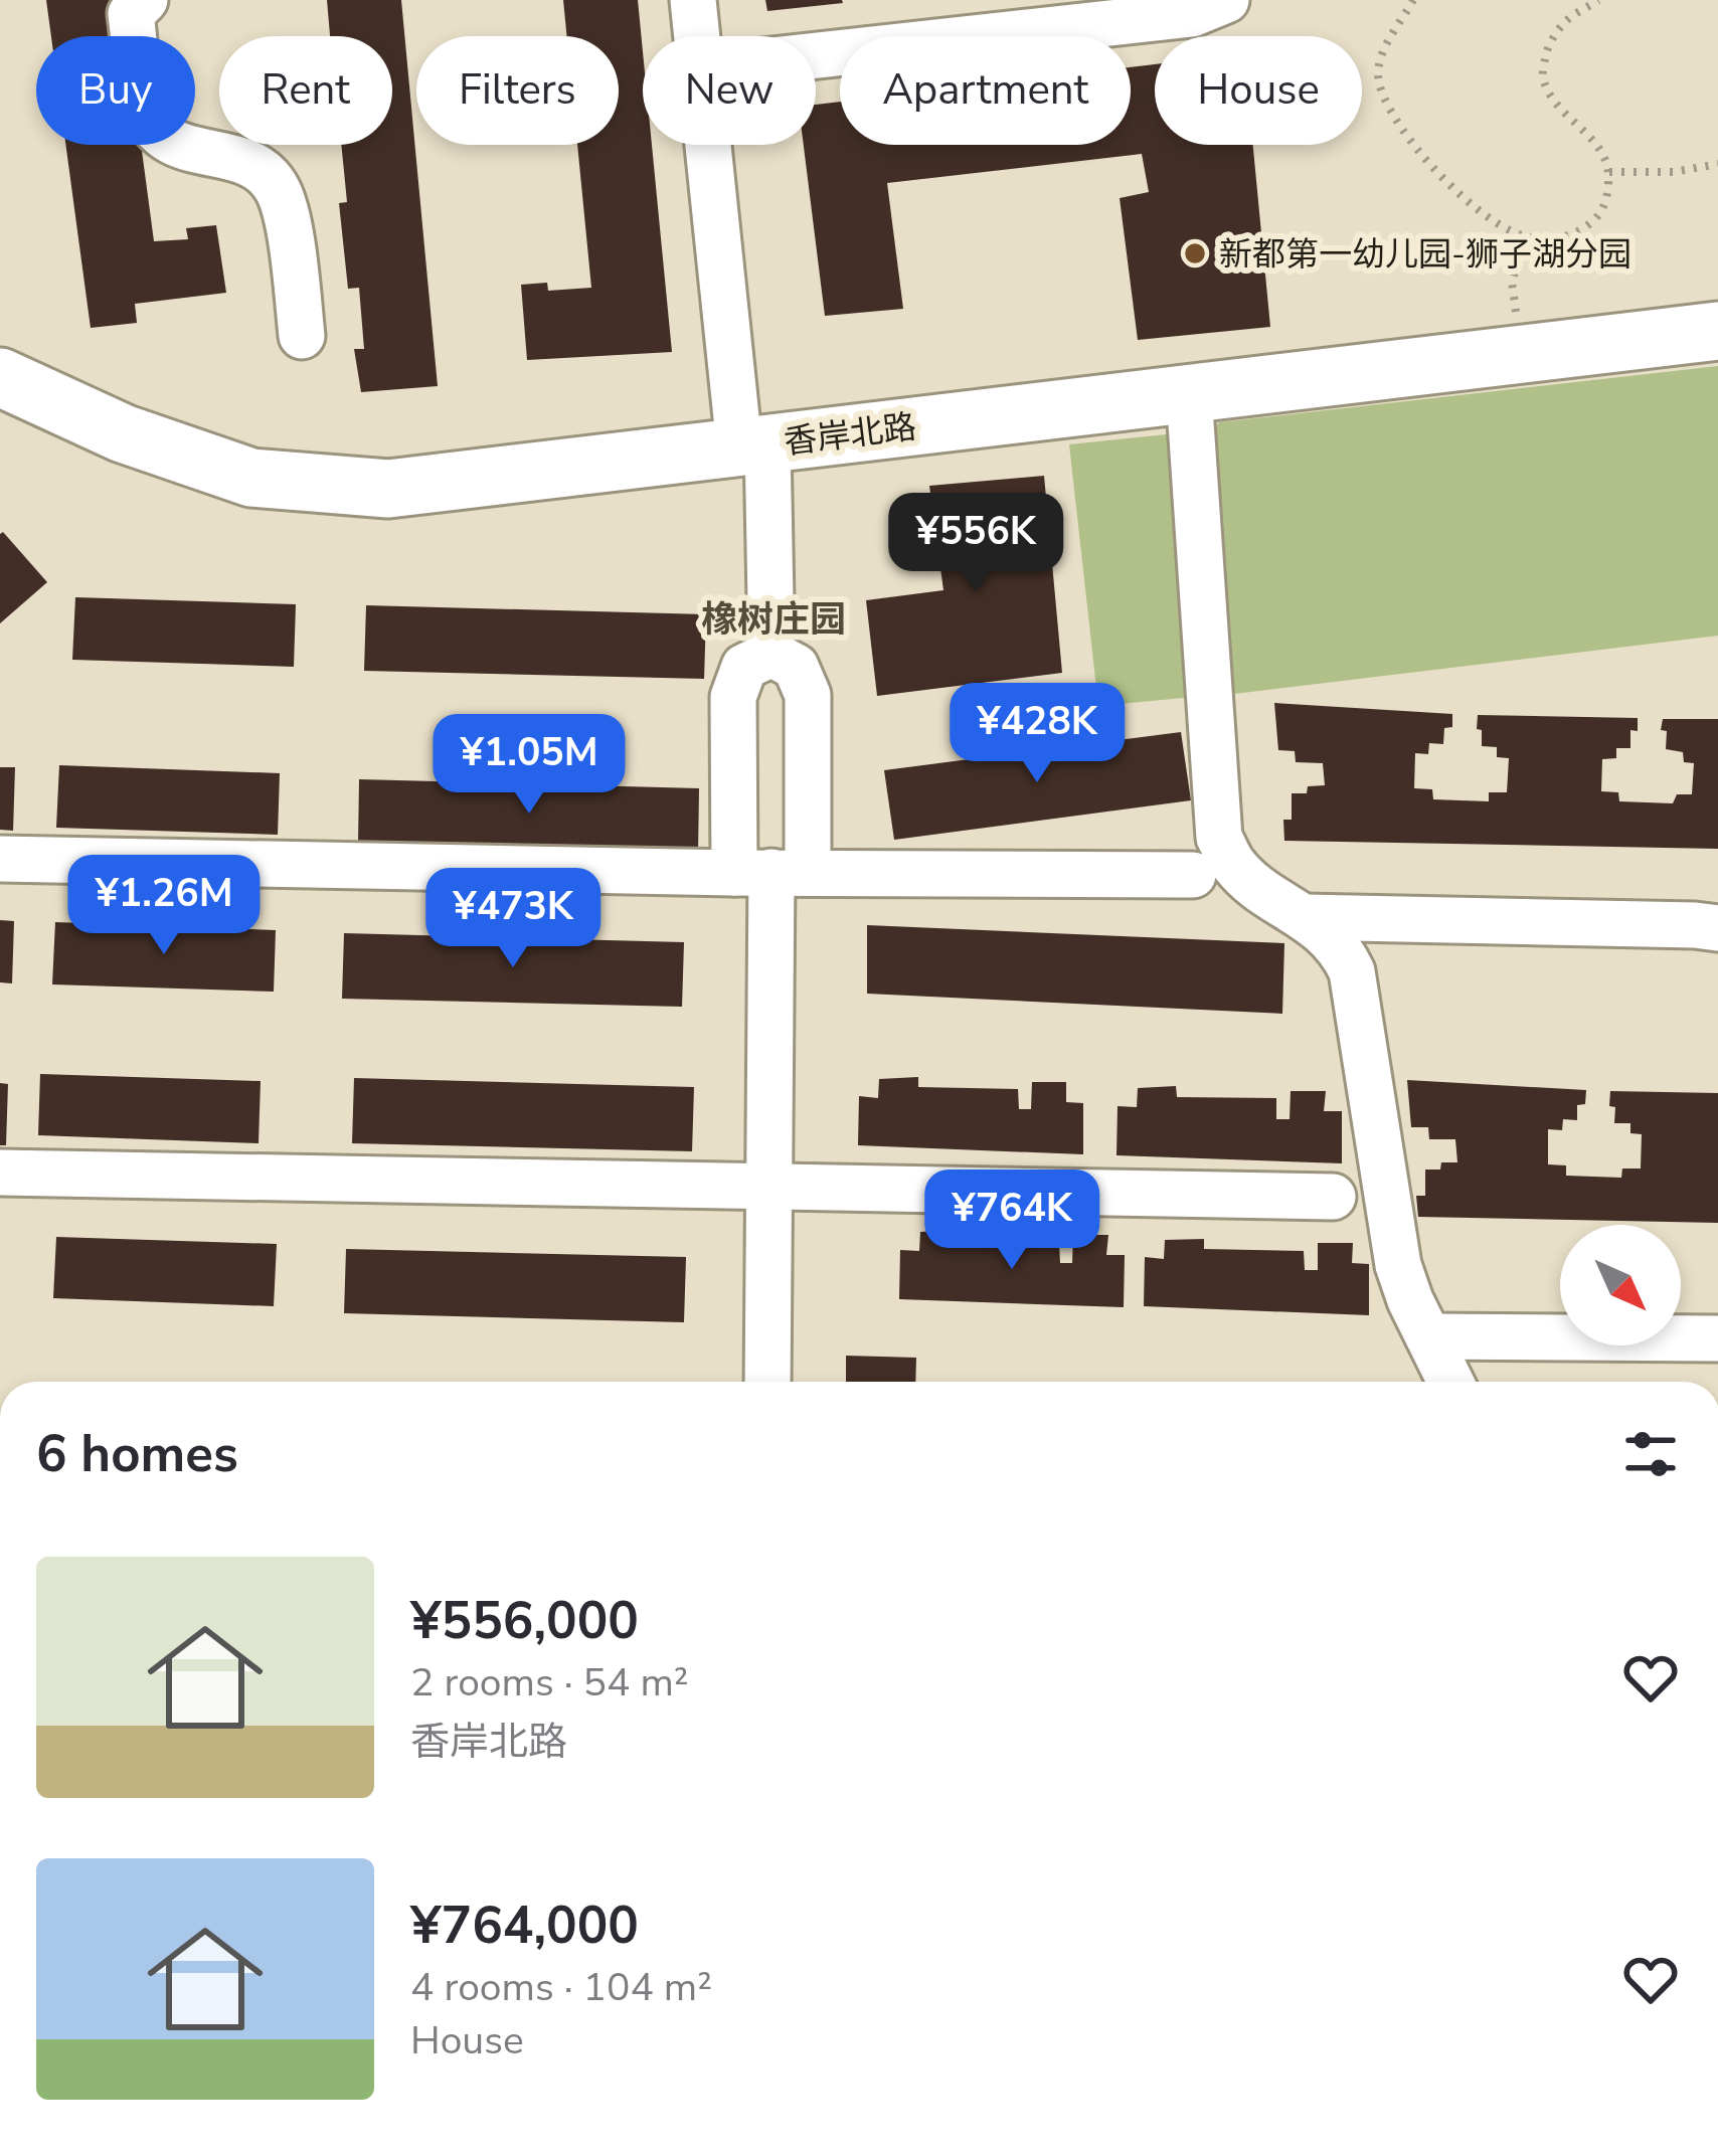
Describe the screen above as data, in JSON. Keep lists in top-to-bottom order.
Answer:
{
  "streets": {
    "street": ["香岸北路"]
  },
  "districts": ["橡树庄园"],
  "places": ["新都第一幼儿园-狮子湖分园"],
  "north": "bottom right",
  "page": {
    "chip": [
      "Buy",
      "Rent",
      "Filters",
      "New",
      "Apartment",
      "House"
    ],
    "price": [
      "¥556K",
      "¥428K",
      "¥1.05M",
      "¥1.26M",
      "¥473K",
      "¥764K"
    ],
    "heading": "6 homes",
    "list": [
      {
        "name": "¥556,000",
        "note": "2 rooms · 54 m² · 香岸北路"
      },
      {
        "name": "¥764,000",
        "note": "4 rooms · 104 m² · House"
      }
    ]
  }
}
